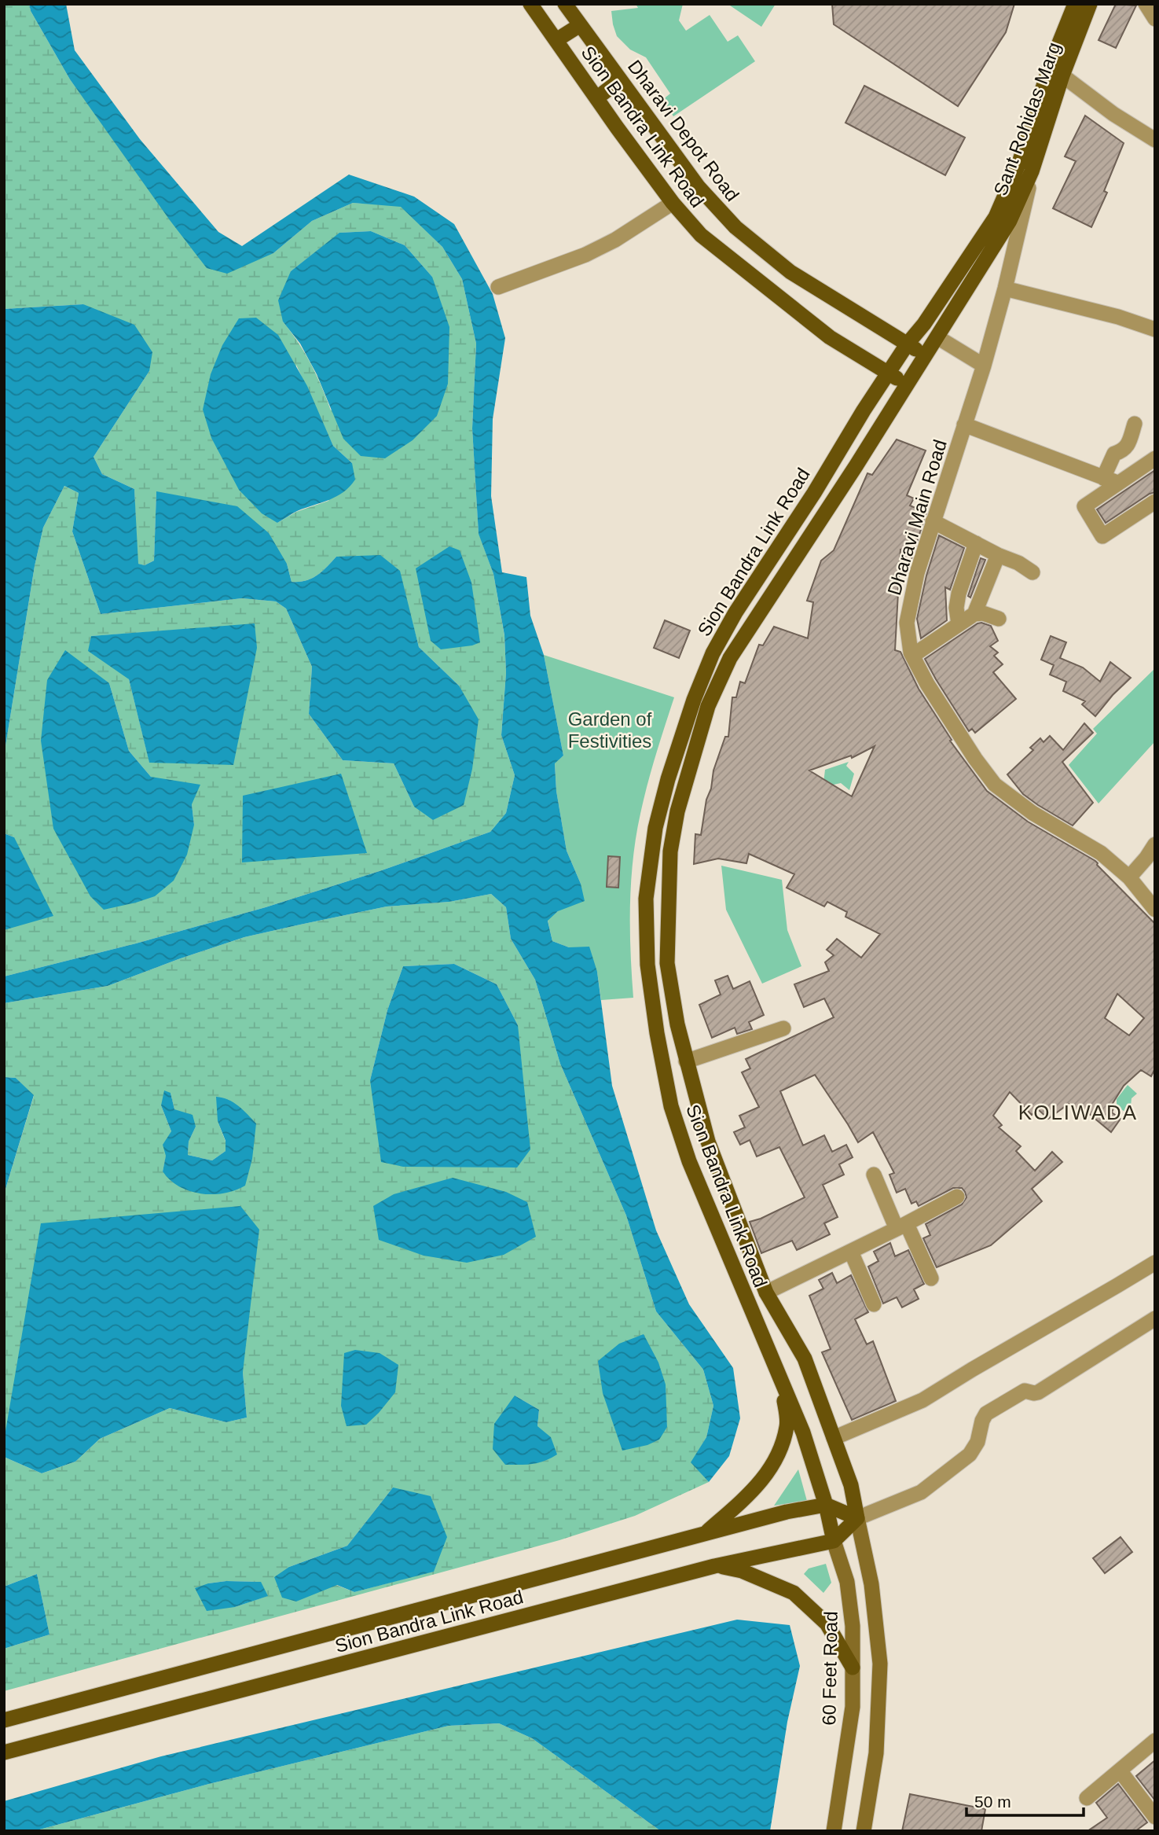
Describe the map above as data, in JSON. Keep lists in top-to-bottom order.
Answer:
{
  "streets": {
    "main road": [
      "Sant Rohidas Marg",
      "Sion Bandra Link Road",
      "Dharavi Depot Road",
      "60 Feet Road"
    ],
    "street": ["Dharavi Main Road"]
  },
  "crossings": [
    ["Sant Rohidas Marg", "Sion Bandra Link Road"],
    ["Sant Rohidas Marg", "Dharavi Depot Road"],
    ["Sant Rohidas Marg", "Dharavi Main Road"],
    ["Sion Bandra Link Road", "Dharavi Depot Road"],
    ["Sion Bandra Link Road", "60 Feet Road"]
  ],
  "districts": ["KOLIWADA"],
  "parks": ["Garden of Festivities"],
  "scale_bar": "50 m"
}
